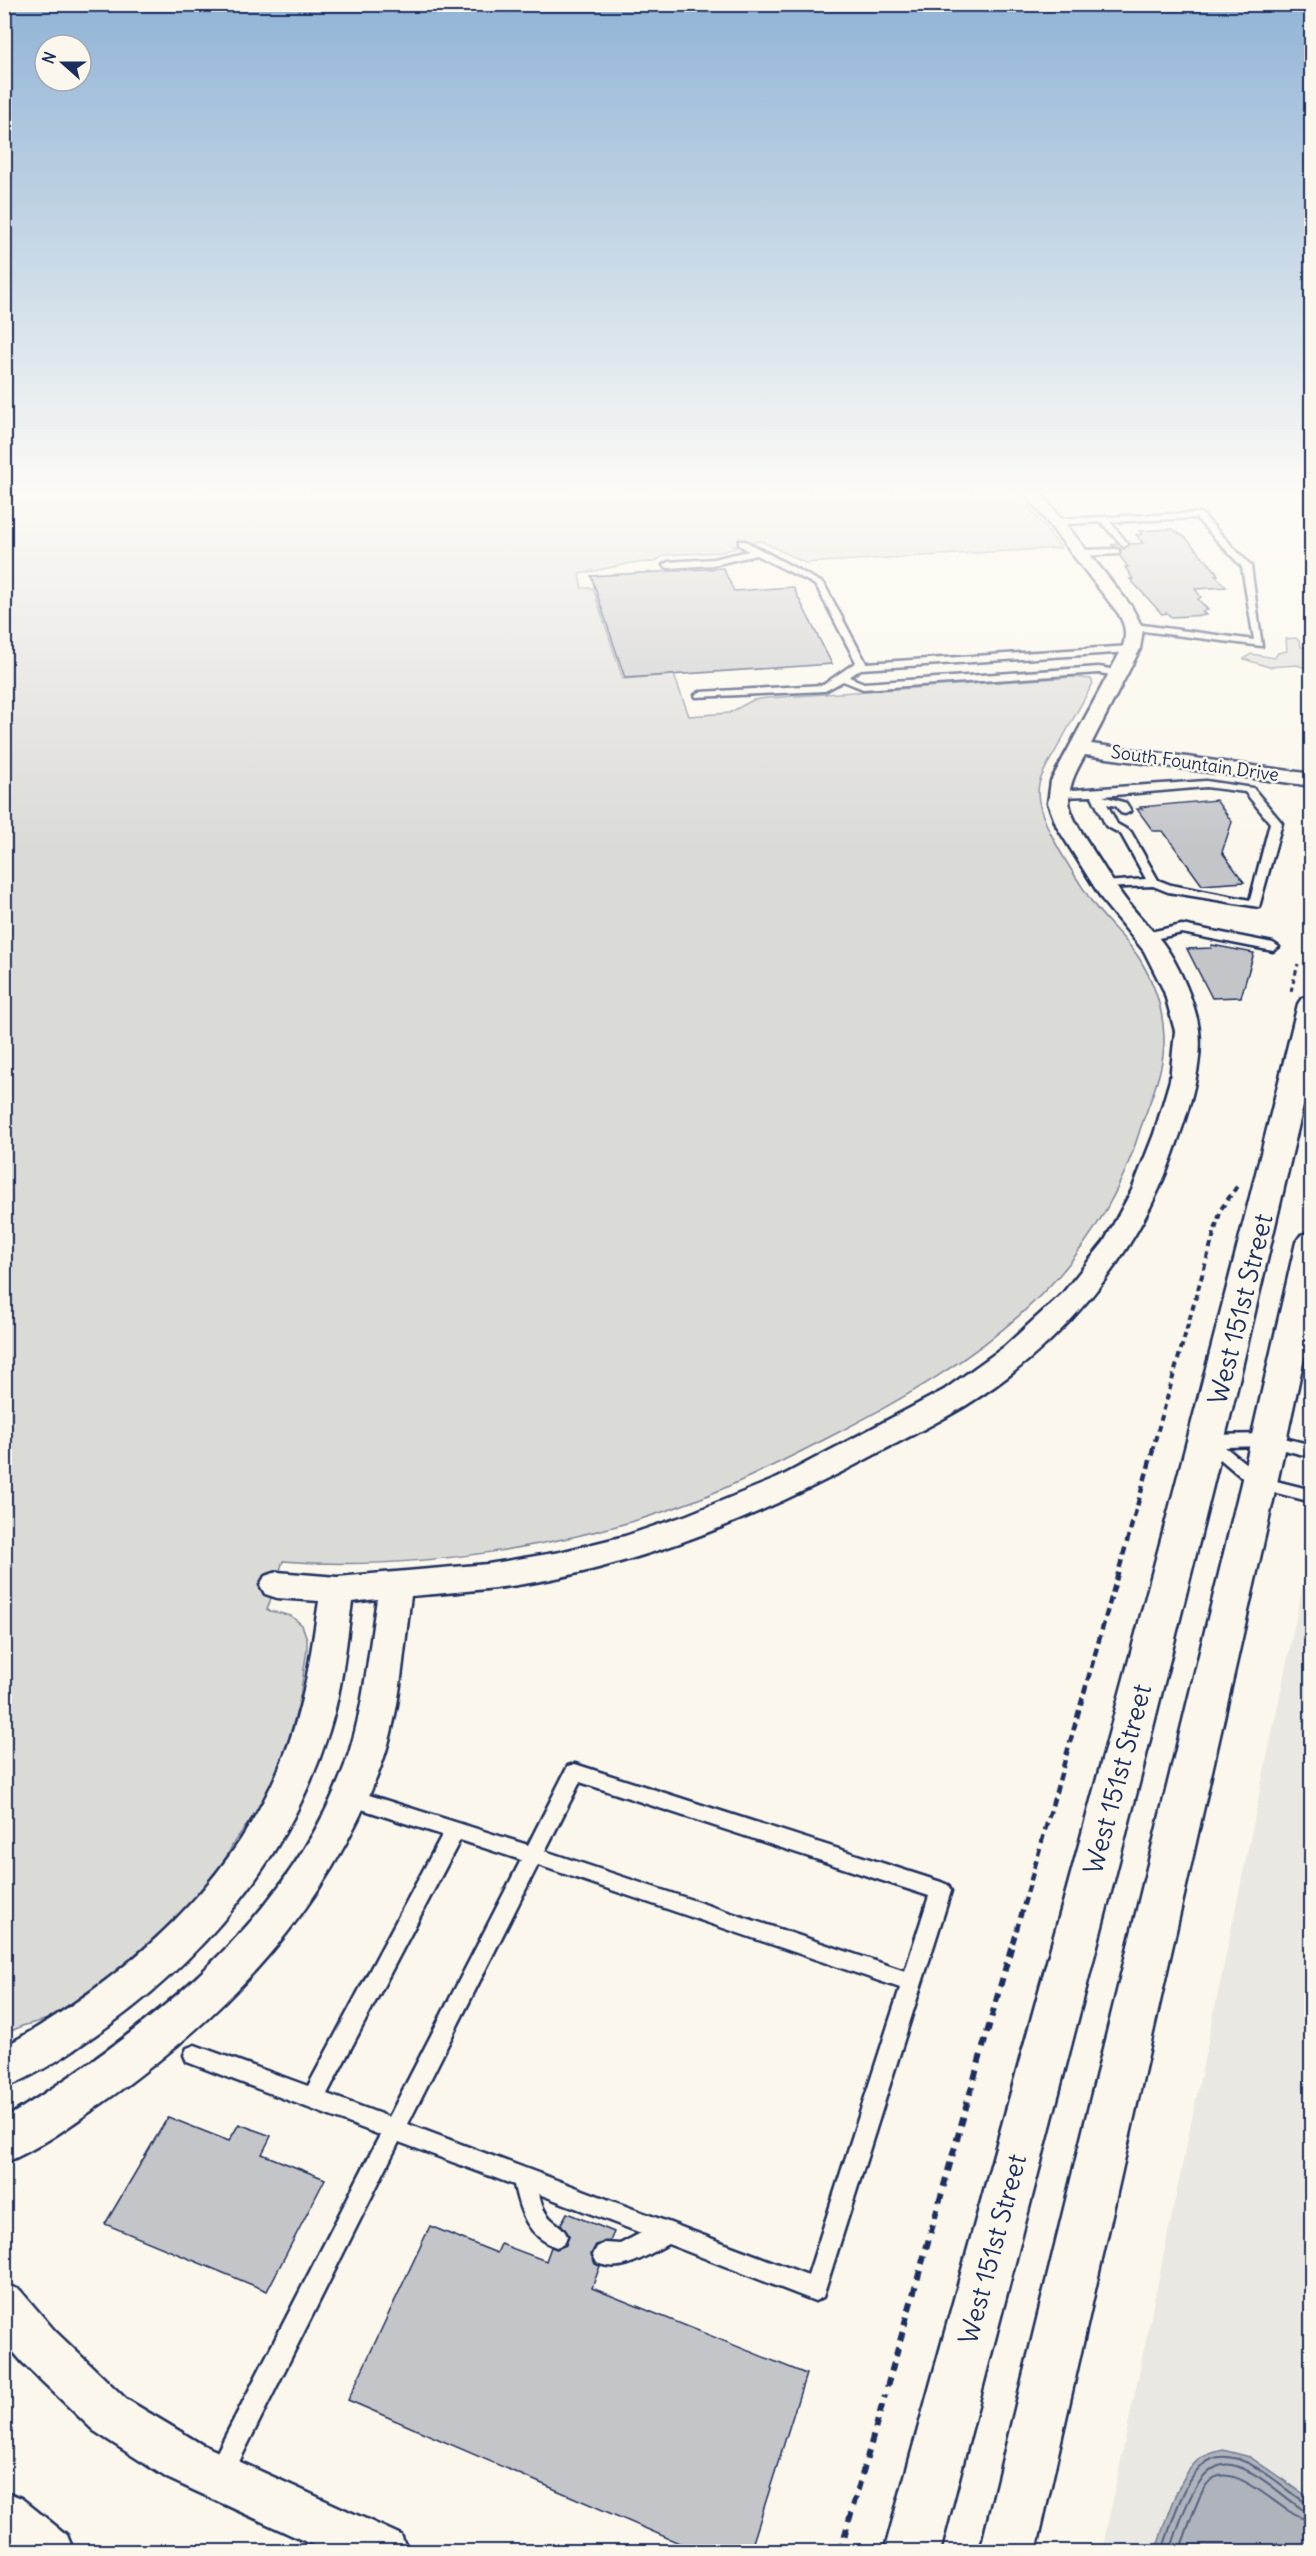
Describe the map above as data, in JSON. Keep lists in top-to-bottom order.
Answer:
{
  "streets": {
    "main road": ["West 151st Street"],
    "street": ["South Fountain Drive"]
  },
  "north": "left"
}
